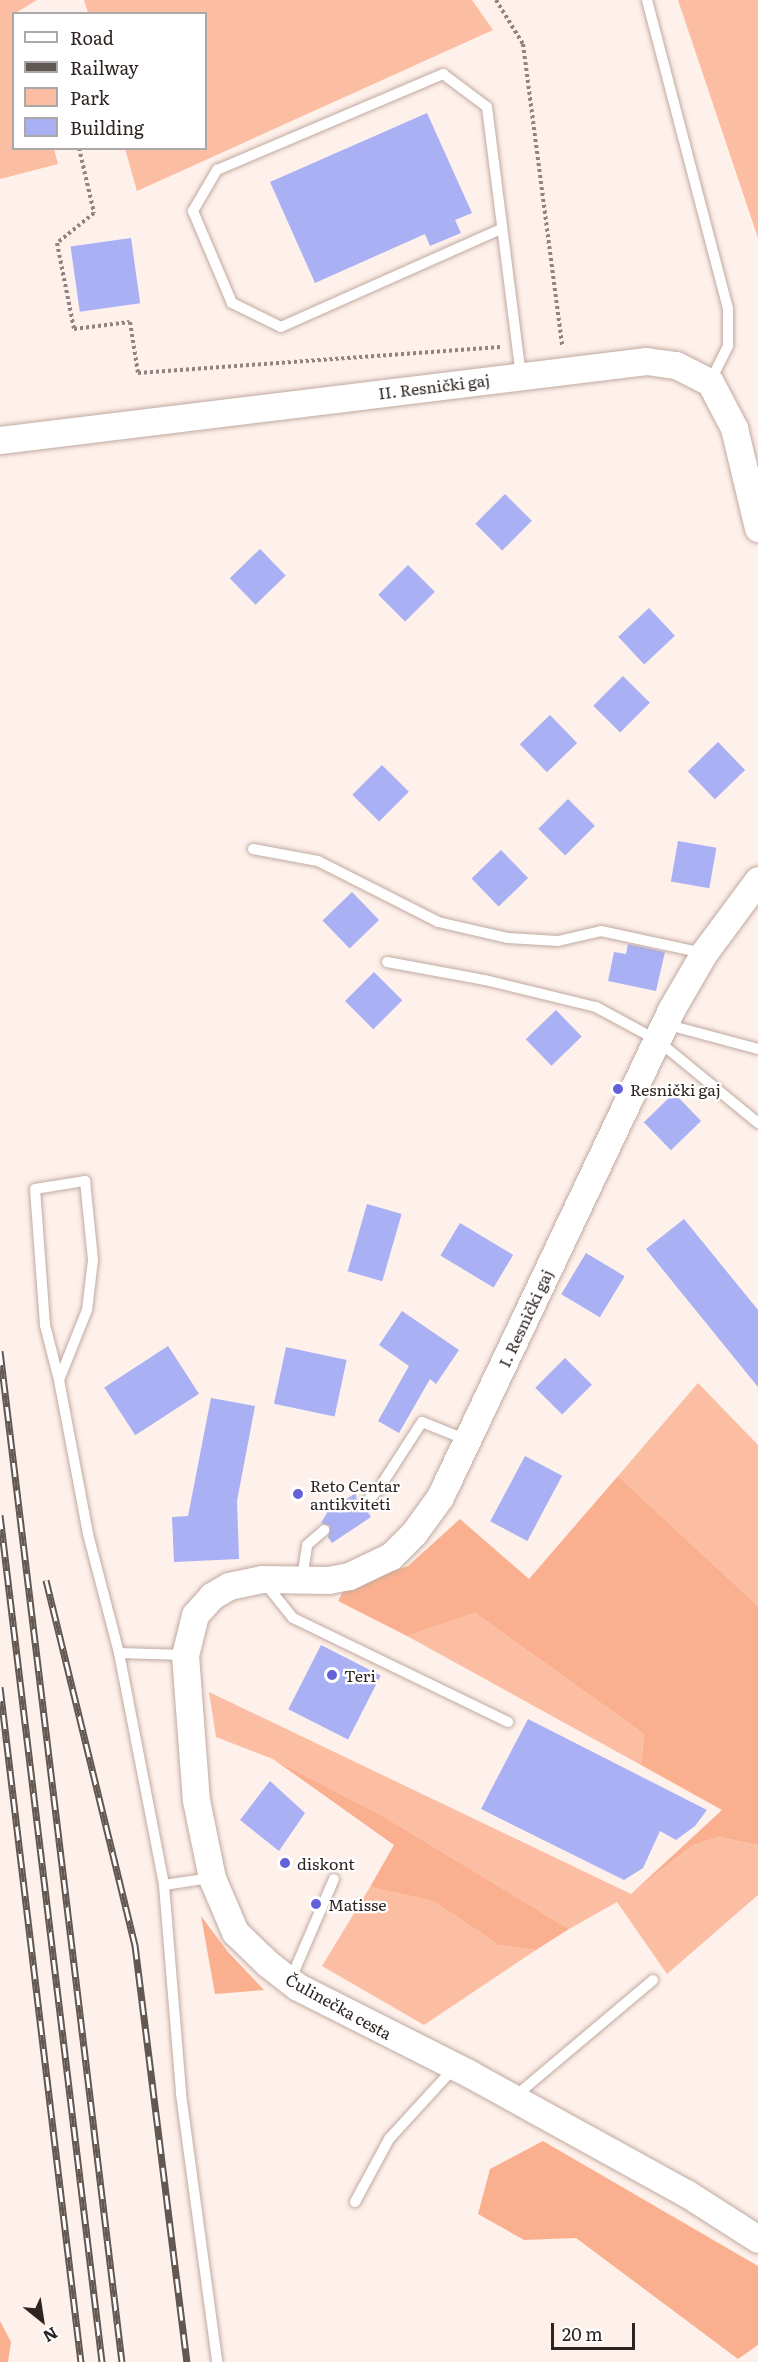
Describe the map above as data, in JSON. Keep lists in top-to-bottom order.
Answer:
{
  "streets": {
    "street": ["II. Resnički gaj", "I. Resnički gaj", "Čulinečka cesta"]
  },
  "crossings": [
    ["I. Resnički gaj", "Čulinečka cesta"]
  ],
  "places": [
    "Resnički gaj",
    "Reto Centar antikviteti",
    "Teri",
    "diskont",
    "Matisse"
  ],
  "legend": [
    "Road",
    "Railway",
    "Park",
    "Building"
  ],
  "scale_bar": "20 m",
  "north": "bottom right"
}
